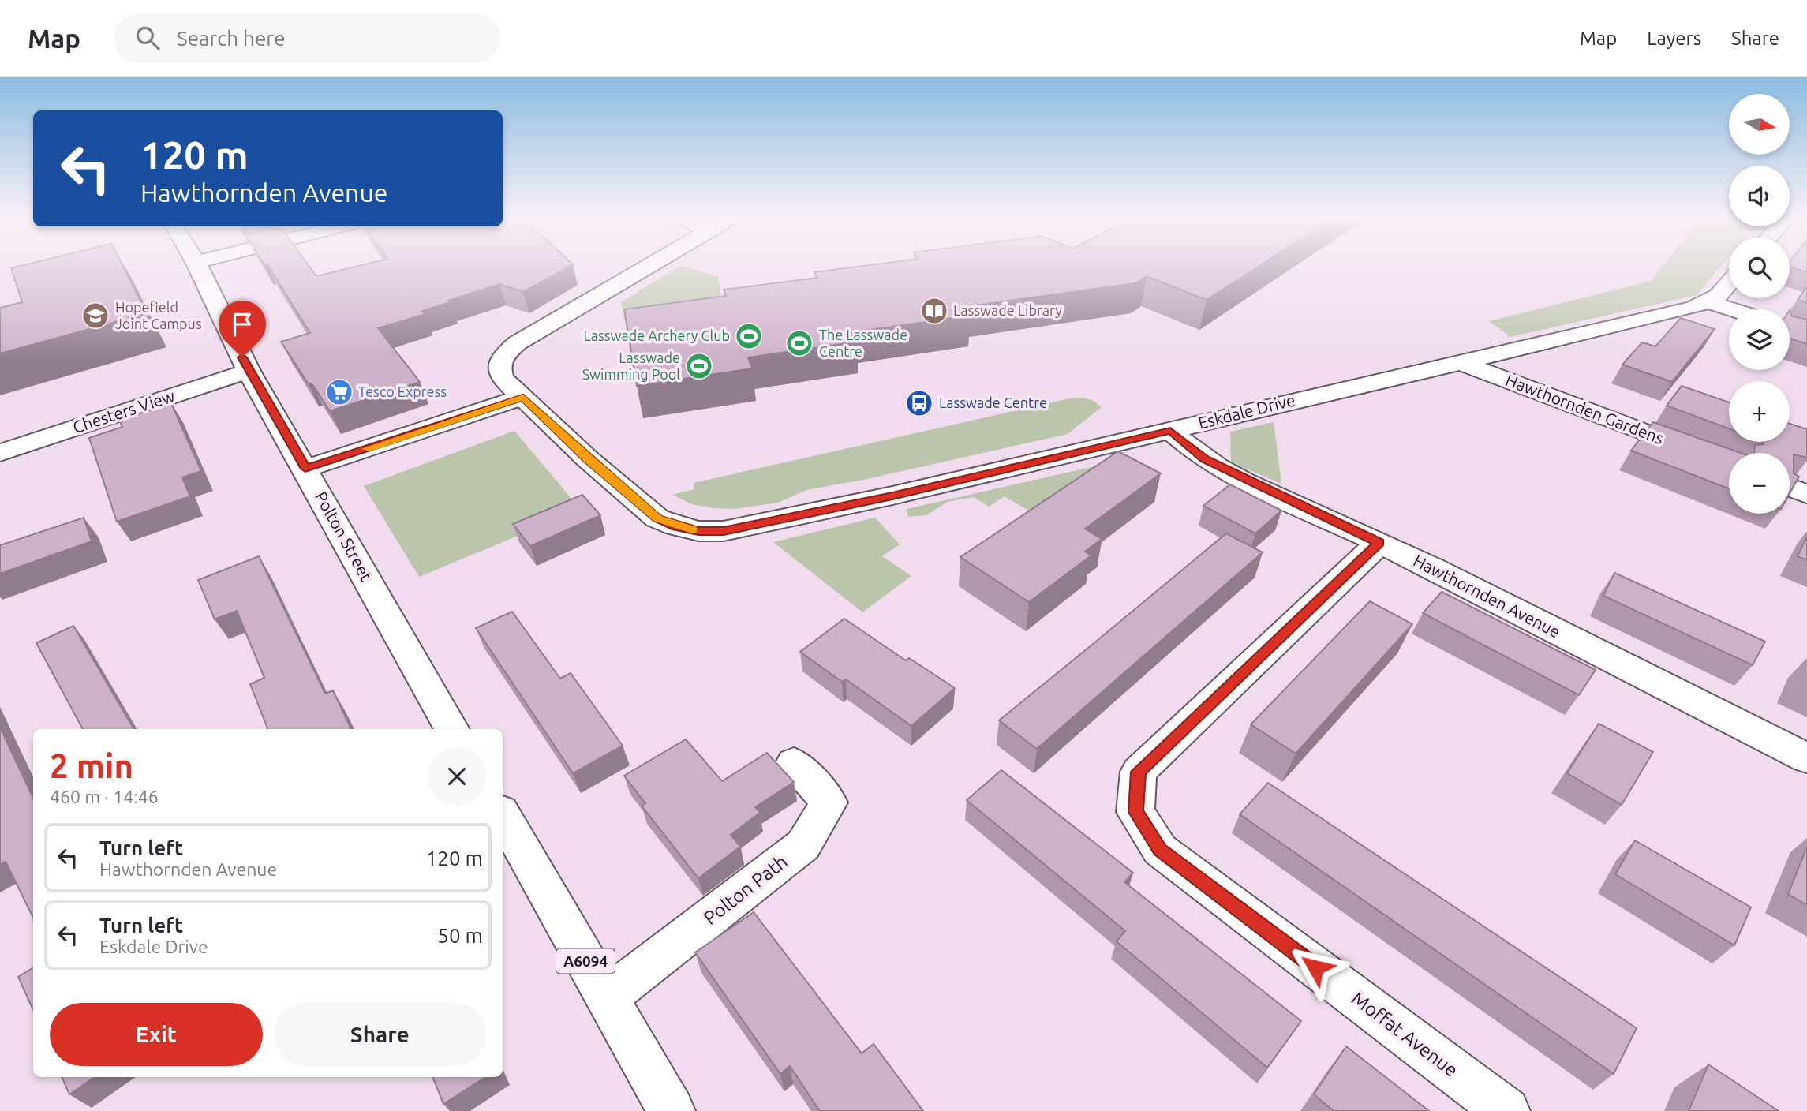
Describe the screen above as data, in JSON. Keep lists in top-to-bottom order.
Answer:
{
  "streets": {
    "street": [
      "Hawthornden Gardens",
      "Chesters View",
      "Eskdale Drive",
      "Polton Street",
      "Hawthornden Avenue",
      "Polton Path",
      "A6094",
      "Moffat Avenue"
    ]
  },
  "crossings": [
    ["Hawthornden Gardens", "Eskdale Drive"],
    ["Chesters View", "Polton Street"],
    ["Eskdale Drive", "Hawthornden Avenue"],
    ["Hawthornden Avenue", "Moffat Avenue"],
    ["Polton Path", "A6094"]
  ],
  "places": {
    "library": ["Lasswade Library"],
    "school or university": ["Hopefield Joint Campus"],
    "sports": ["Lasswade Archery Club", "The Lasswade Centre", "Lasswade Swimming Pool"],
    "supermarket": ["Tesco Express"],
    "bus stop": ["Lasswade Centre"]
  },
  "north": "right",
  "page": {
    "header": "Map",
    "search": "Search here",
    "nav": ["Map", "Layers", "Share"],
    "map_buttons": ["+", "−"],
    "turn": ["120 m", "Hawthornden Avenue"],
    "heading": ["2 min", "460 m · 14:46"],
    "list": [
      {
        "name": "Turn left",
        "note": "Hawthornden Avenue",
        "value": "120 m"
      },
      {
        "name": "Turn left",
        "note": "Eskdale Drive",
        "value": "50 m"
      }
    ],
    "buttons": ["Exit", "Share"]
  }
}
